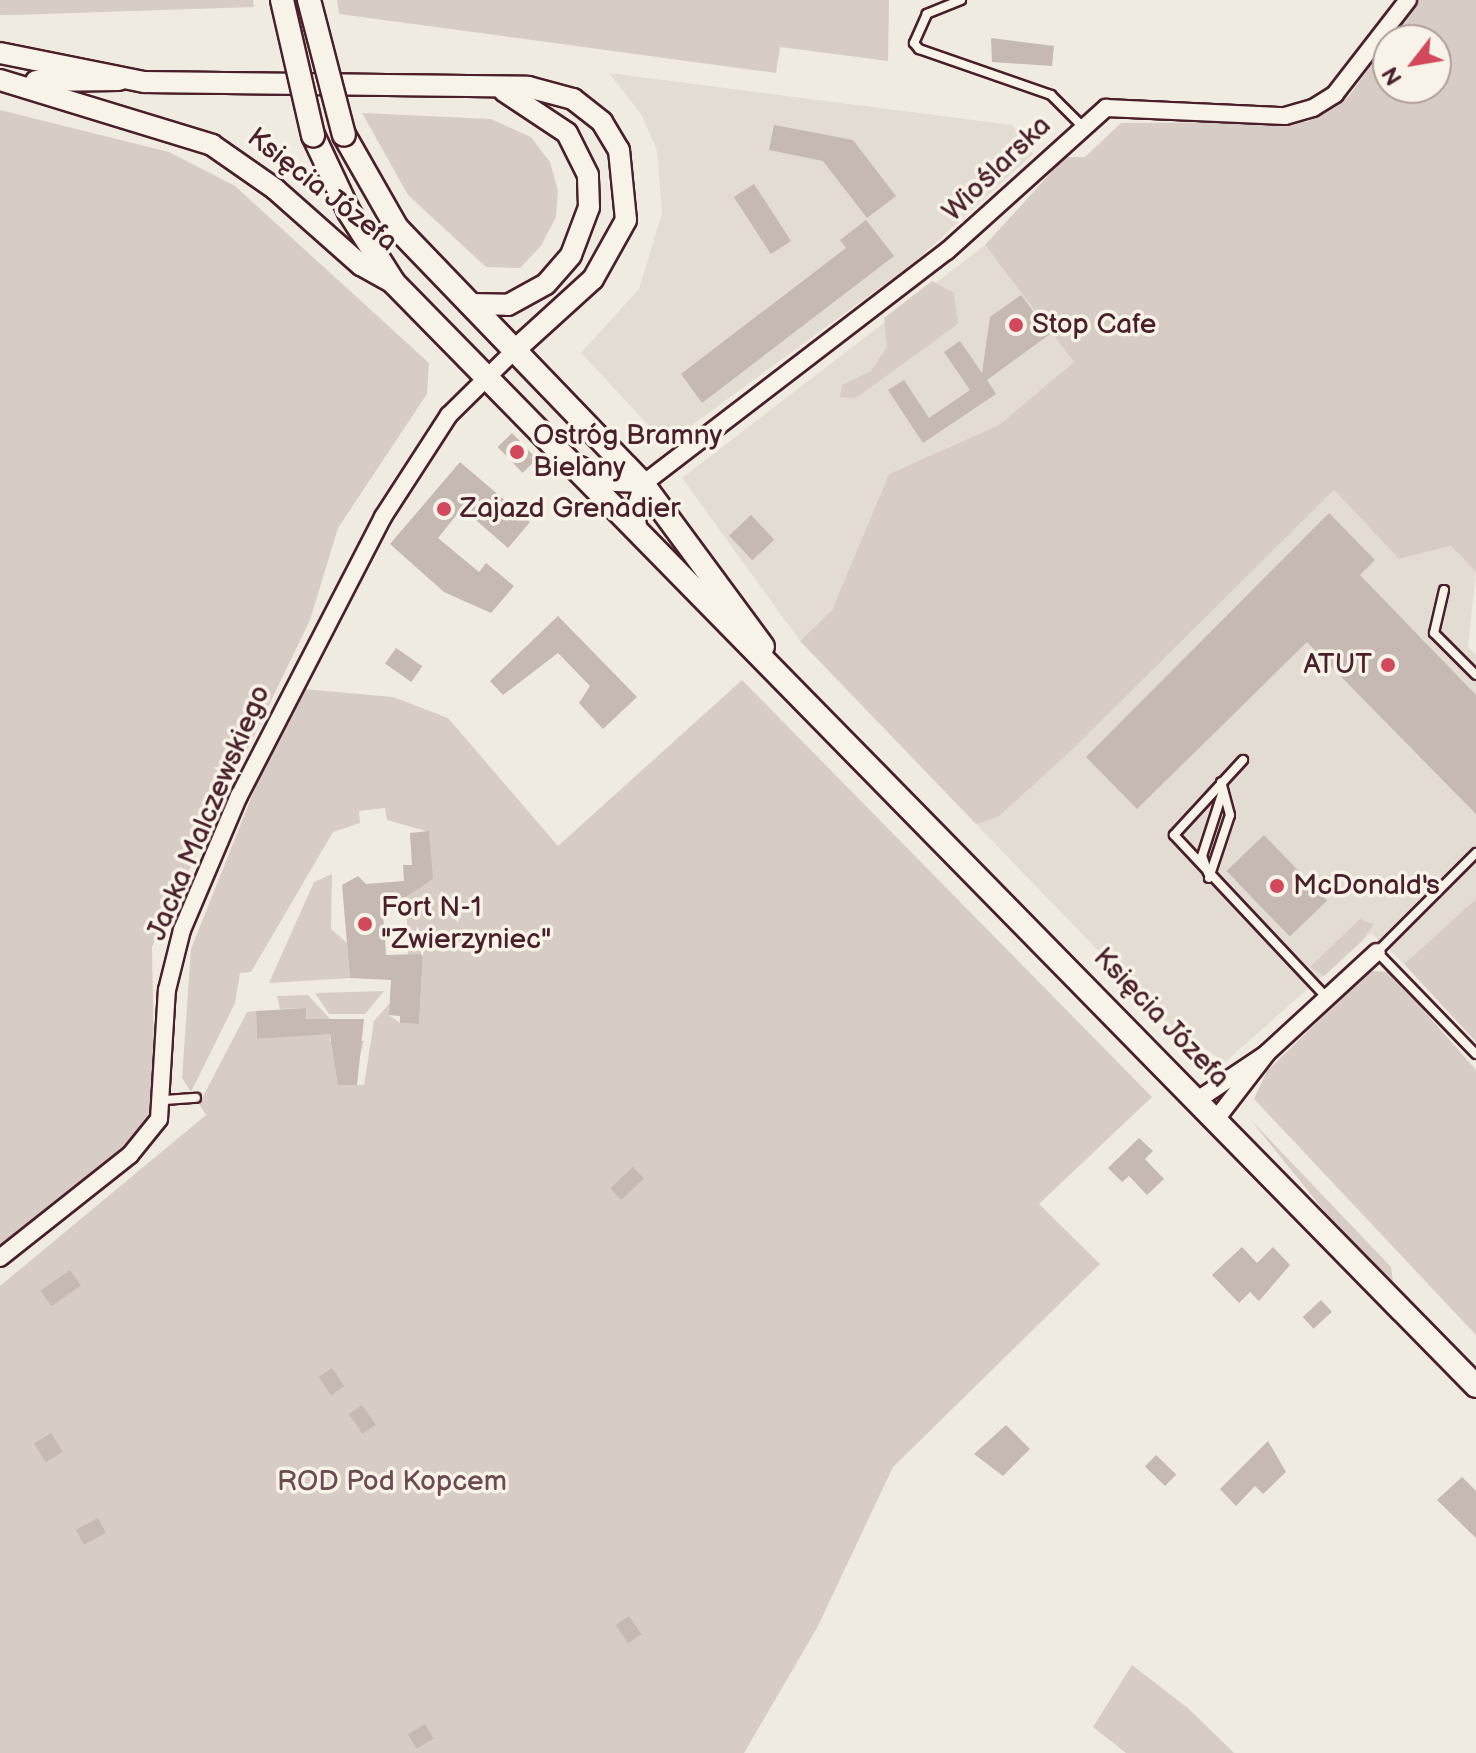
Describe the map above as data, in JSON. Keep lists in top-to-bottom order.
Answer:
{
  "streets": {
    "main road": ["Księcia Józefa"],
    "street": ["Wioślarska", "Jacka Malczewskiego"]
  },
  "crossings": [
    ["Wioślarska", "Księcia Józefa"],
    ["Księcia Józefa", "Jacka Malczewskiego"]
  ],
  "parks": ["ROD Pod Kopcem"],
  "places": [
    "Stop Cafe",
    "Ostróg Bramny Bielany",
    "Zajazd Grenadier",
    "ATUT",
    "McDonald's",
    "Fort N-1 \"Zwierzyniec\""
  ],
  "north": "bottom left"
}
